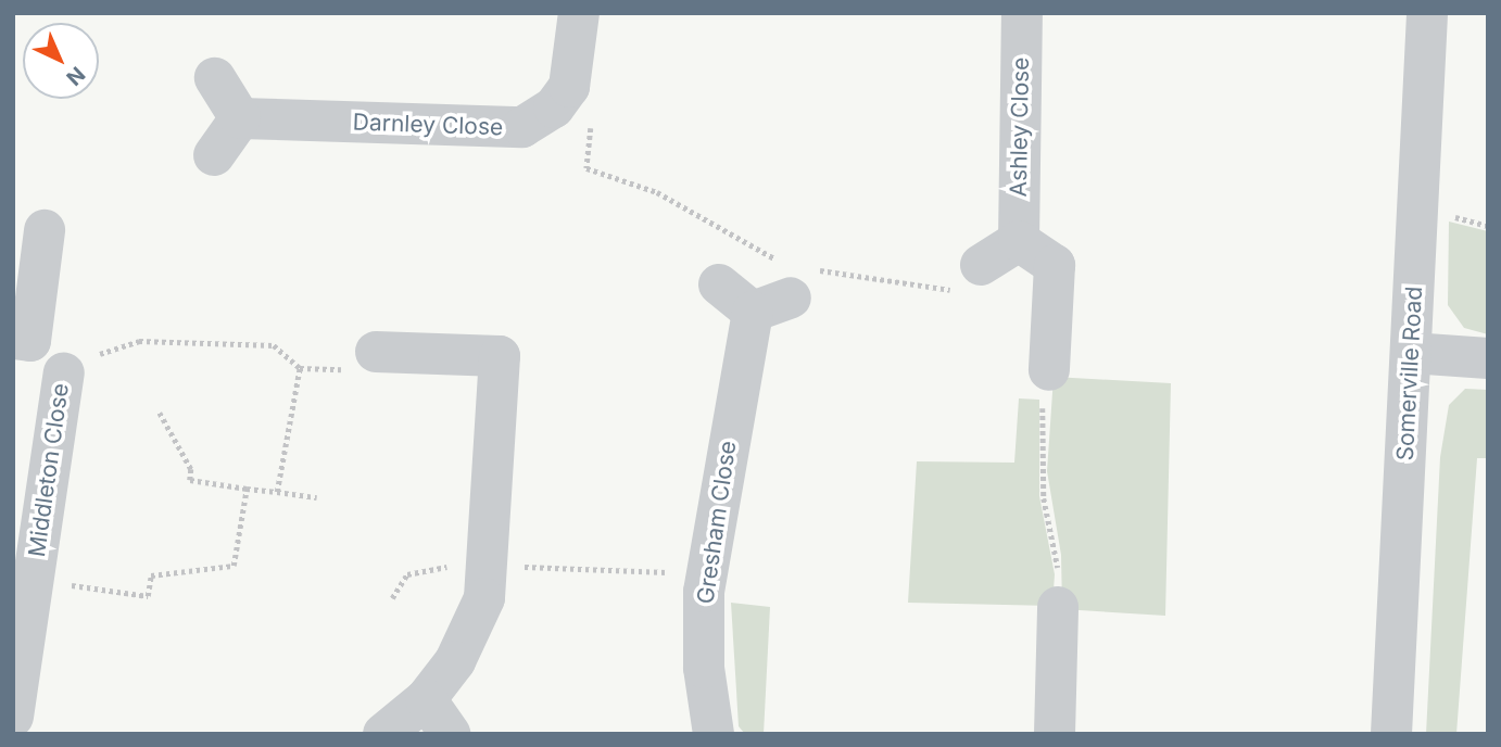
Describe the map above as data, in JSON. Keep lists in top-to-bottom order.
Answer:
{
  "streets": {
    "street": [
      "Darnley Close",
      "Ashley Close",
      "Somerville Road",
      "Middleton Close",
      "Gresham Close"
    ]
  },
  "north": "bottom right"
}
